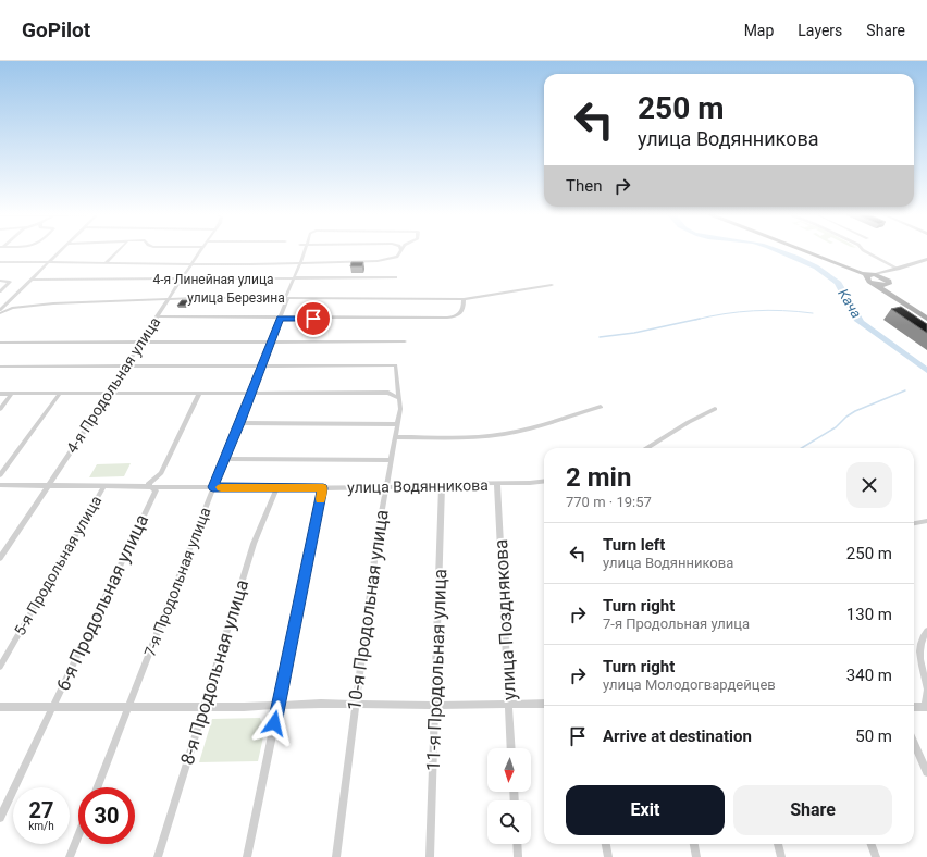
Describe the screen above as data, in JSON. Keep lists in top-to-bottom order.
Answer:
{
  "streets": {
    "street": [
      "4-я Линейная улица",
      "улица Березина",
      "4-я Продольная улица",
      "улица Водянникова",
      "5-я Продольная улица",
      "7-я Продольная улица",
      "6-я Продольная улица",
      "10-я Продольная улица",
      "улица Позднякова",
      "11-я Продольная улица",
      "8-я Продольная улица"
    ]
  },
  "crossings": [
    ["4-я Линейная улица", "4-я Продольная улица"],
    ["4-я Линейная улица", "7-я Продольная улица"],
    ["улица Березина", "4-я Продольная улица"],
    ["улица Березина", "7-я Продольная улица"],
    ["4-я Продольная улица", "улица Водянникова"],
    ["улица Водянникова", "5-я Продольная улица"],
    ["улица Водянникова", "7-я Продольная улица"],
    ["улица Водянникова", "6-я Продольная улица"],
    ["улица Водянникова", "10-я Продольная улица"],
    ["улица Водянникова", "улица Позднякова"],
    ["улица Водянникова", "11-я Продольная улица"],
    ["улица Водянникова", "8-я Продольная улица"],
    ["7-я Продольная улица", "10-я Продольная улица"]
  ],
  "water": ["Кача"],
  "north": "bottom",
  "page": {
    "header": "GoPilot",
    "nav": ["Map", "Layers", "Share"],
    "turn": ["250 m", "улица Водянникова"],
    "then": "Then",
    "heading": ["2 min", "770 m · 19:57"],
    "list": [
      {
        "name": "Turn left",
        "note": "улица Водянникова",
        "value": "250 m"
      },
      {
        "name": "Turn right",
        "note": "7-я Продольная улица",
        "value": "130 m"
      },
      {
        "name": "Turn right",
        "note": "улица Молодогвардейцев",
        "value": "340 m"
      },
      {
        "name": "Arrive at destination",
        "value": "50 m"
      }
    ],
    "buttons": ["Exit", "Share"],
    "speed": "27 km/h",
    "limit": "30"
  }
}
